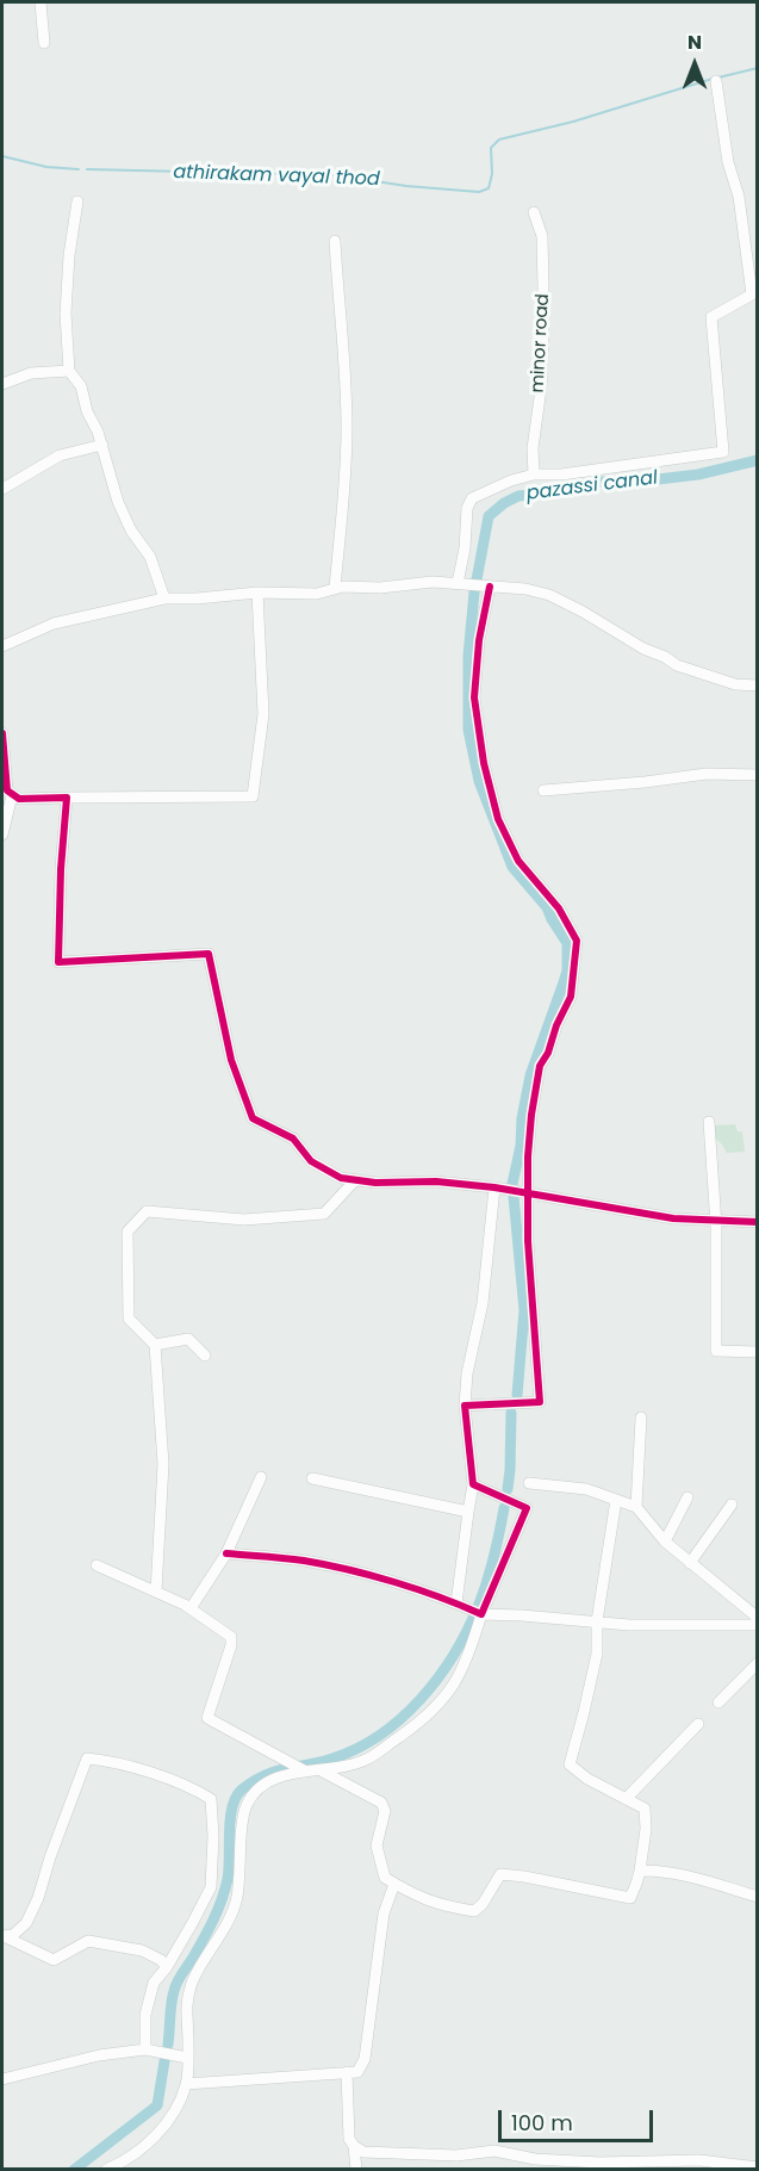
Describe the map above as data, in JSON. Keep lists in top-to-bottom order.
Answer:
{
  "streets": {
    "street": ["minor road"]
  },
  "water": ["athirakam vayal thod", "pazassi canal"],
  "scale_bar": "100 m",
  "north": "top"
}
